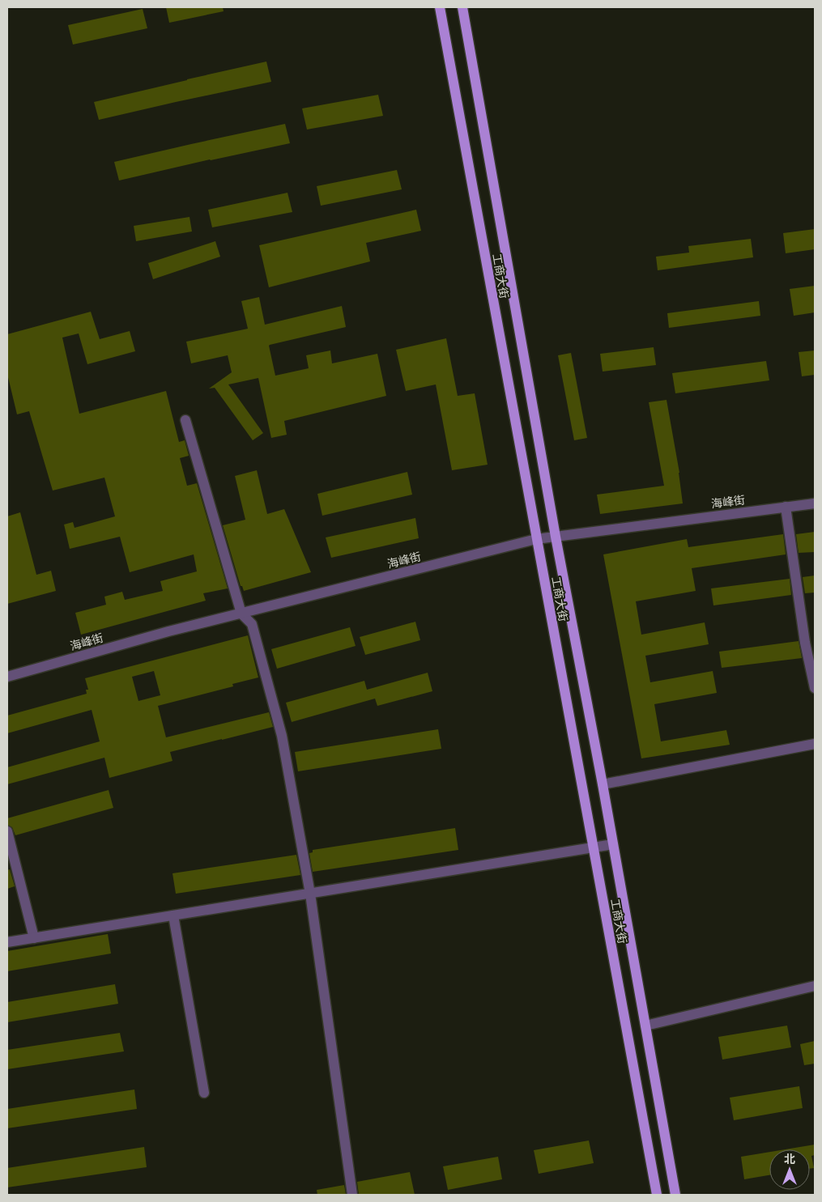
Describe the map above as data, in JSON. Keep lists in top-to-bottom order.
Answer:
{
  "streets": {
    "main road": ["工商大街"],
    "street": ["海峰街"]
  },
  "crossings": [
    ["工商大街", "海峰街"]
  ],
  "north": "top"
}
